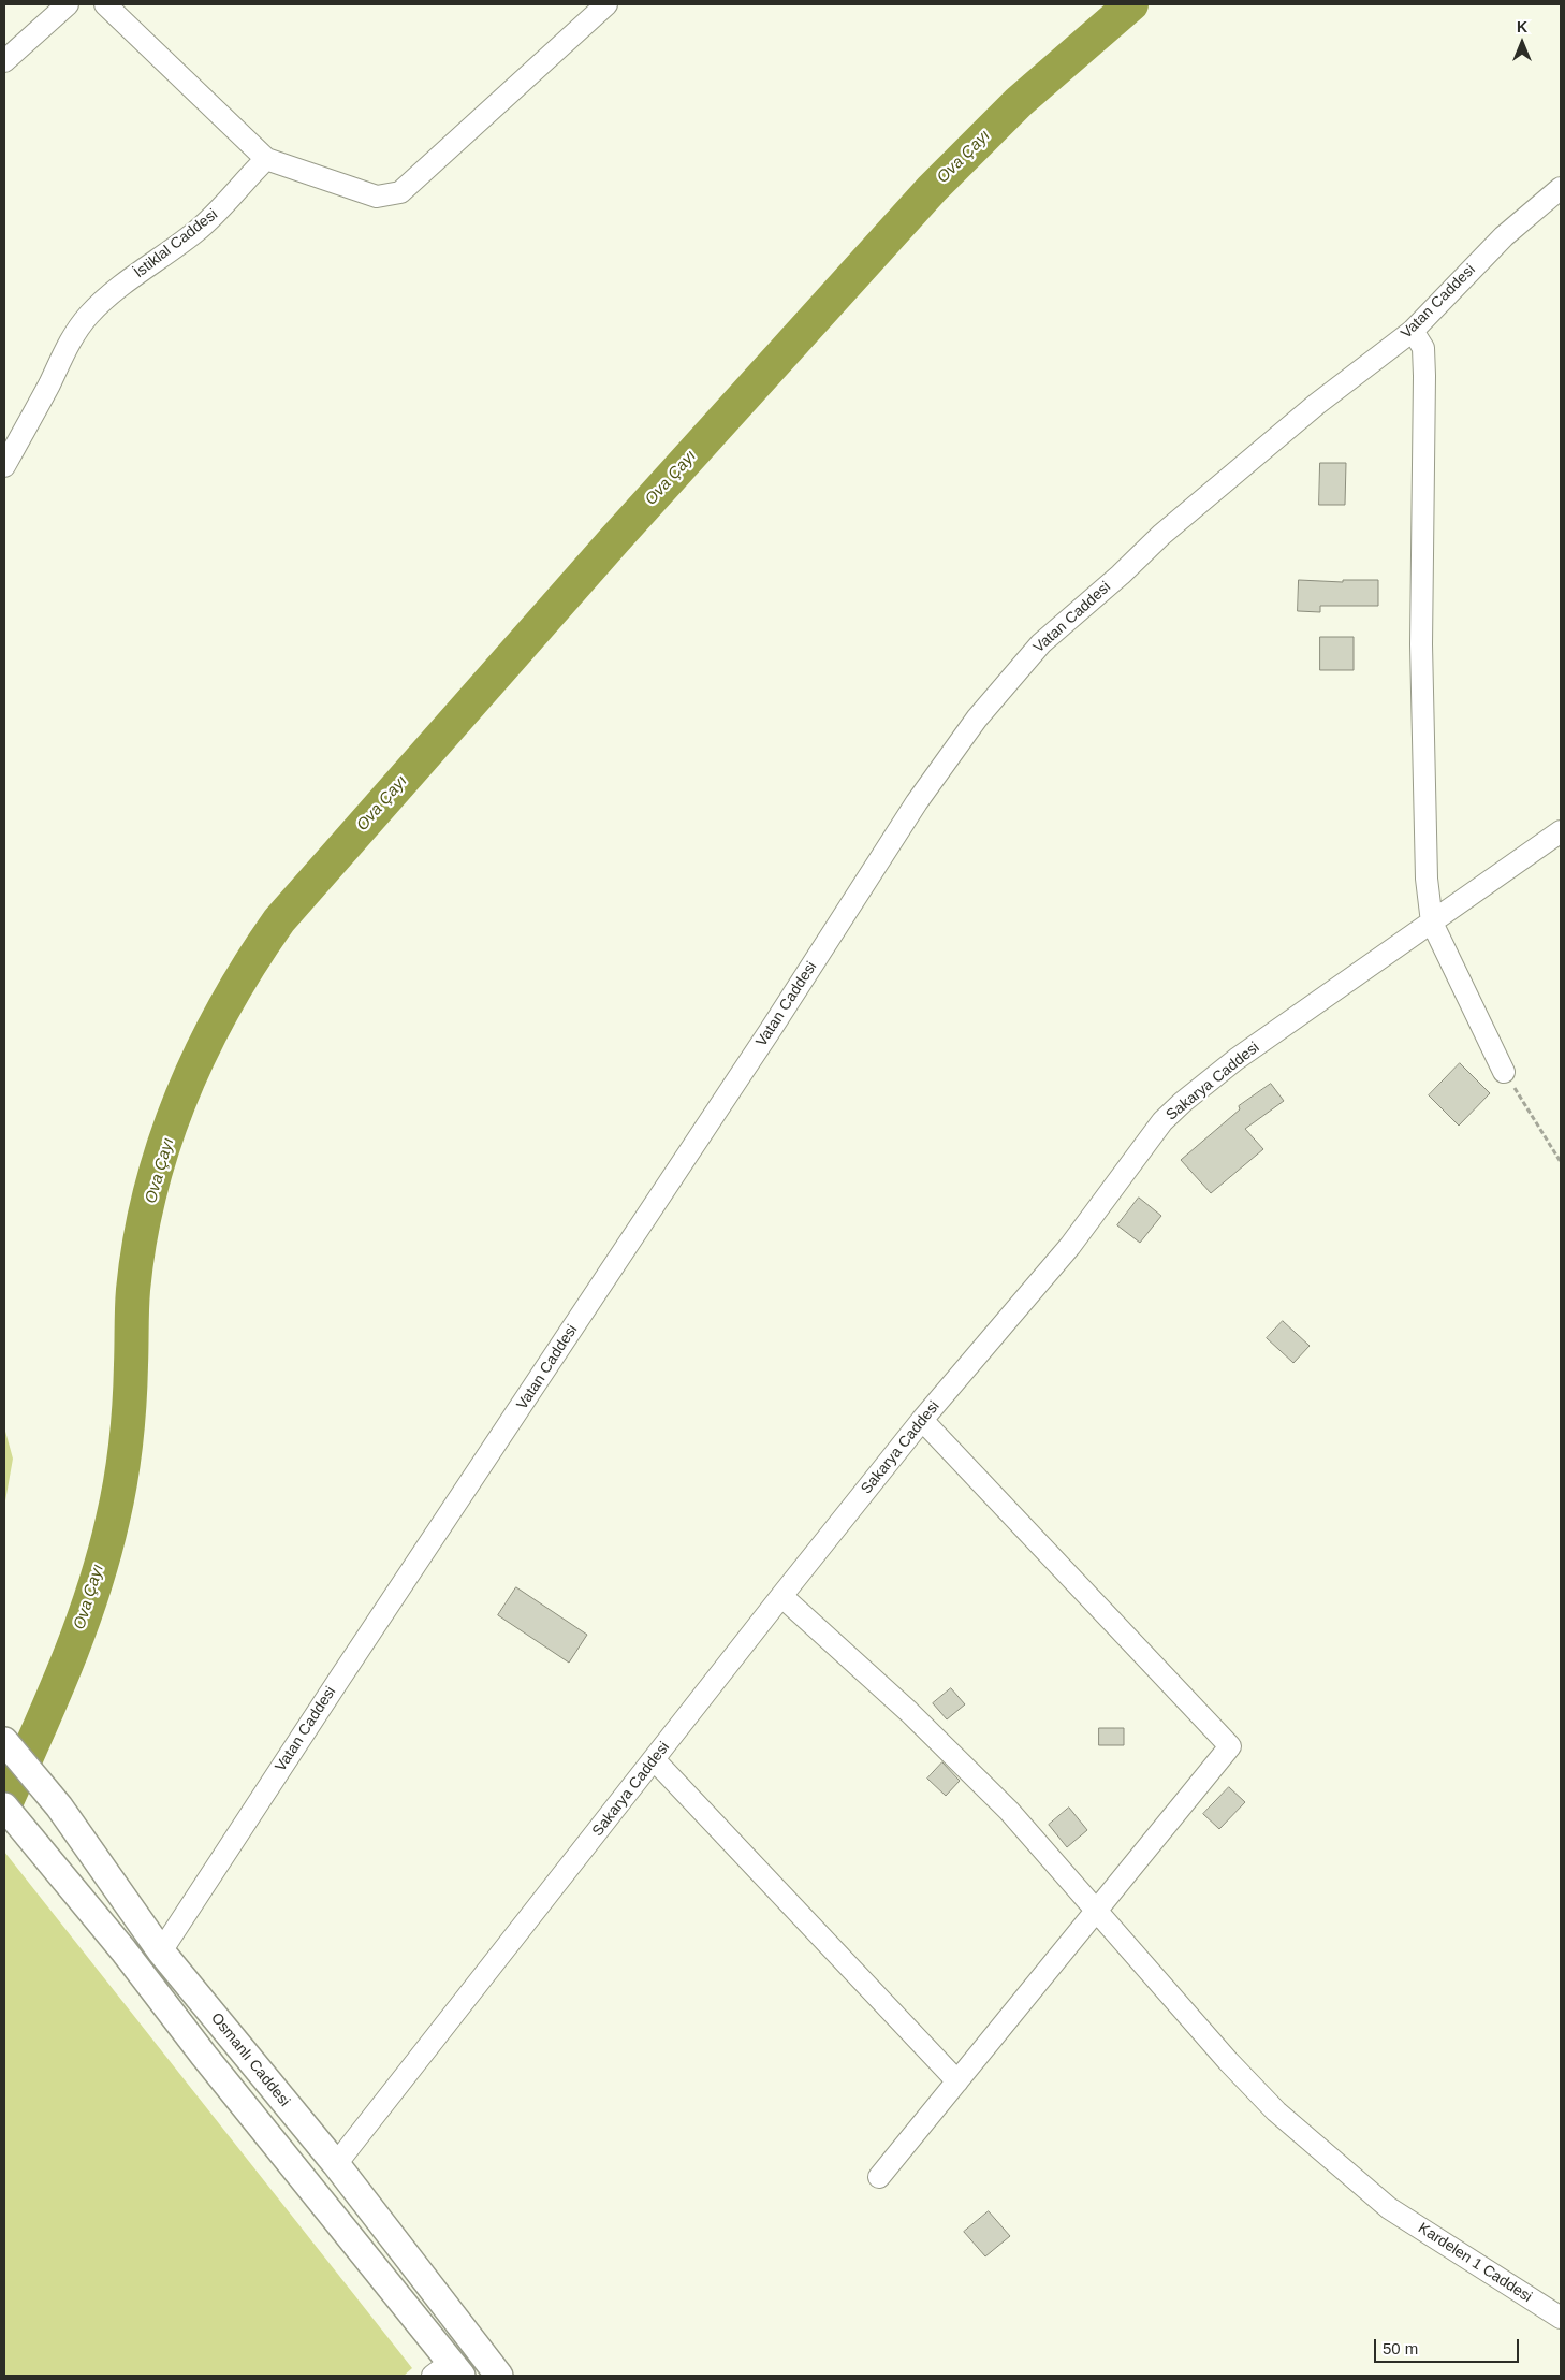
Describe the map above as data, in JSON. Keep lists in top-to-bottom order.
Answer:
{
  "streets": {
    "main road": ["Osmanlı Caddesi"],
    "street": [
      "İstiklal Caddesi",
      "Vatan Caddesi",
      "Sakarya Caddesi",
      "Kardelen 1 Caddesi"
    ]
  },
  "crossings": [
    ["Vatan Caddesi", "Osmanlı Caddesi"],
    ["Sakarya Caddesi", "Osmanlı Caddesi"],
    ["Sakarya Caddesi", "Kardelen 1 Caddesi"]
  ],
  "water": ["Ova Çayı"],
  "scale_bar": "50 m",
  "north": "top"
}
